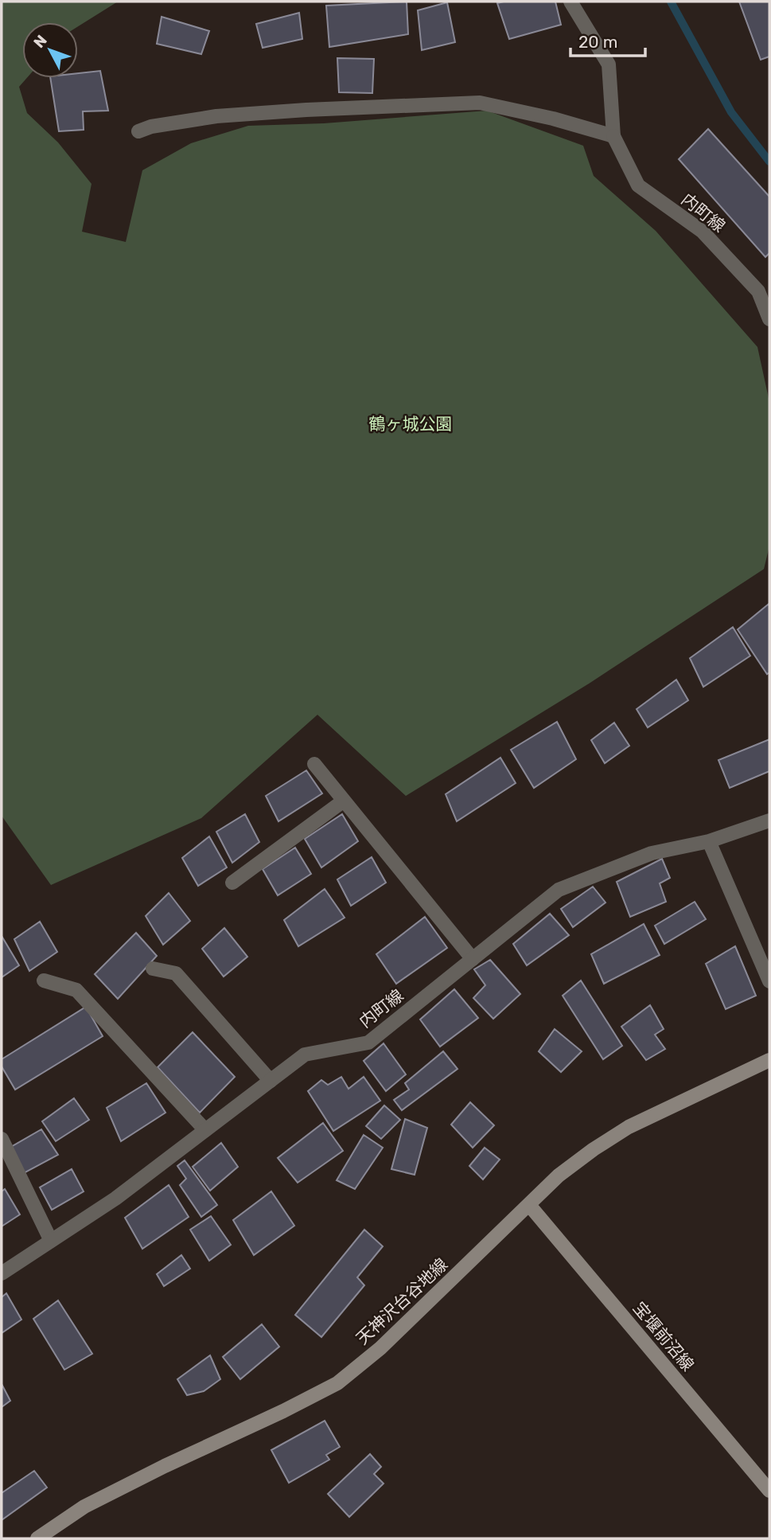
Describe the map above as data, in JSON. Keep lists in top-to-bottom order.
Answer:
{
  "streets": {
    "street": ["内町線", "天神沢台谷地線", "宝堰前沼線"]
  },
  "crossings": [
    ["天神沢台谷地線", "宝堰前沼線"]
  ],
  "parks": ["鶴ヶ城公園"],
  "scale_bar": "20 m",
  "north": "top left"
}
